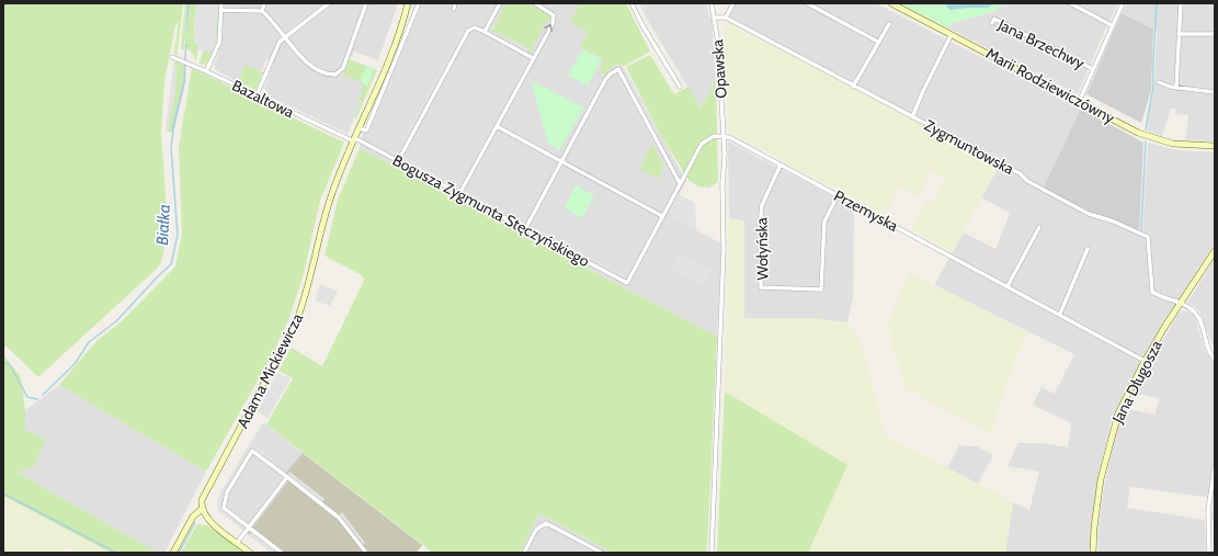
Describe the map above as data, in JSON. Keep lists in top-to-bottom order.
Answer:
{
  "streets": {
    "street": [
      "Jana Brzechwy",
      "Opawska",
      "Marii Rodziewiczówny",
      "Bazaltowa",
      "Zygmuntowska",
      "Bogusza Zygmunta Stęczyńskiego",
      "Przemyska",
      "Wołyńska",
      "Adama Mickiewicza",
      "Jana Długosza"
    ]
  },
  "crossings": [
    ["Jana Brzechwy", "Marii Rodziewiczówny"],
    ["Opawska", "Zygmuntowska"],
    ["Opawska", "Przemyska"],
    ["Bazaltowa", "Bogusza Zygmunta Stęczyńskiego"],
    ["Bazaltowa", "Adama Mickiewicza"],
    ["Zygmuntowska", "Jana Długosza"],
    ["Bogusza Zygmunta Stęczyńskiego", "Adama Mickiewicza"],
    ["Przemyska", "Wołyńska"],
    ["Przemyska", "Jana Długosza"]
  ],
  "water": ["Białka"]
}
